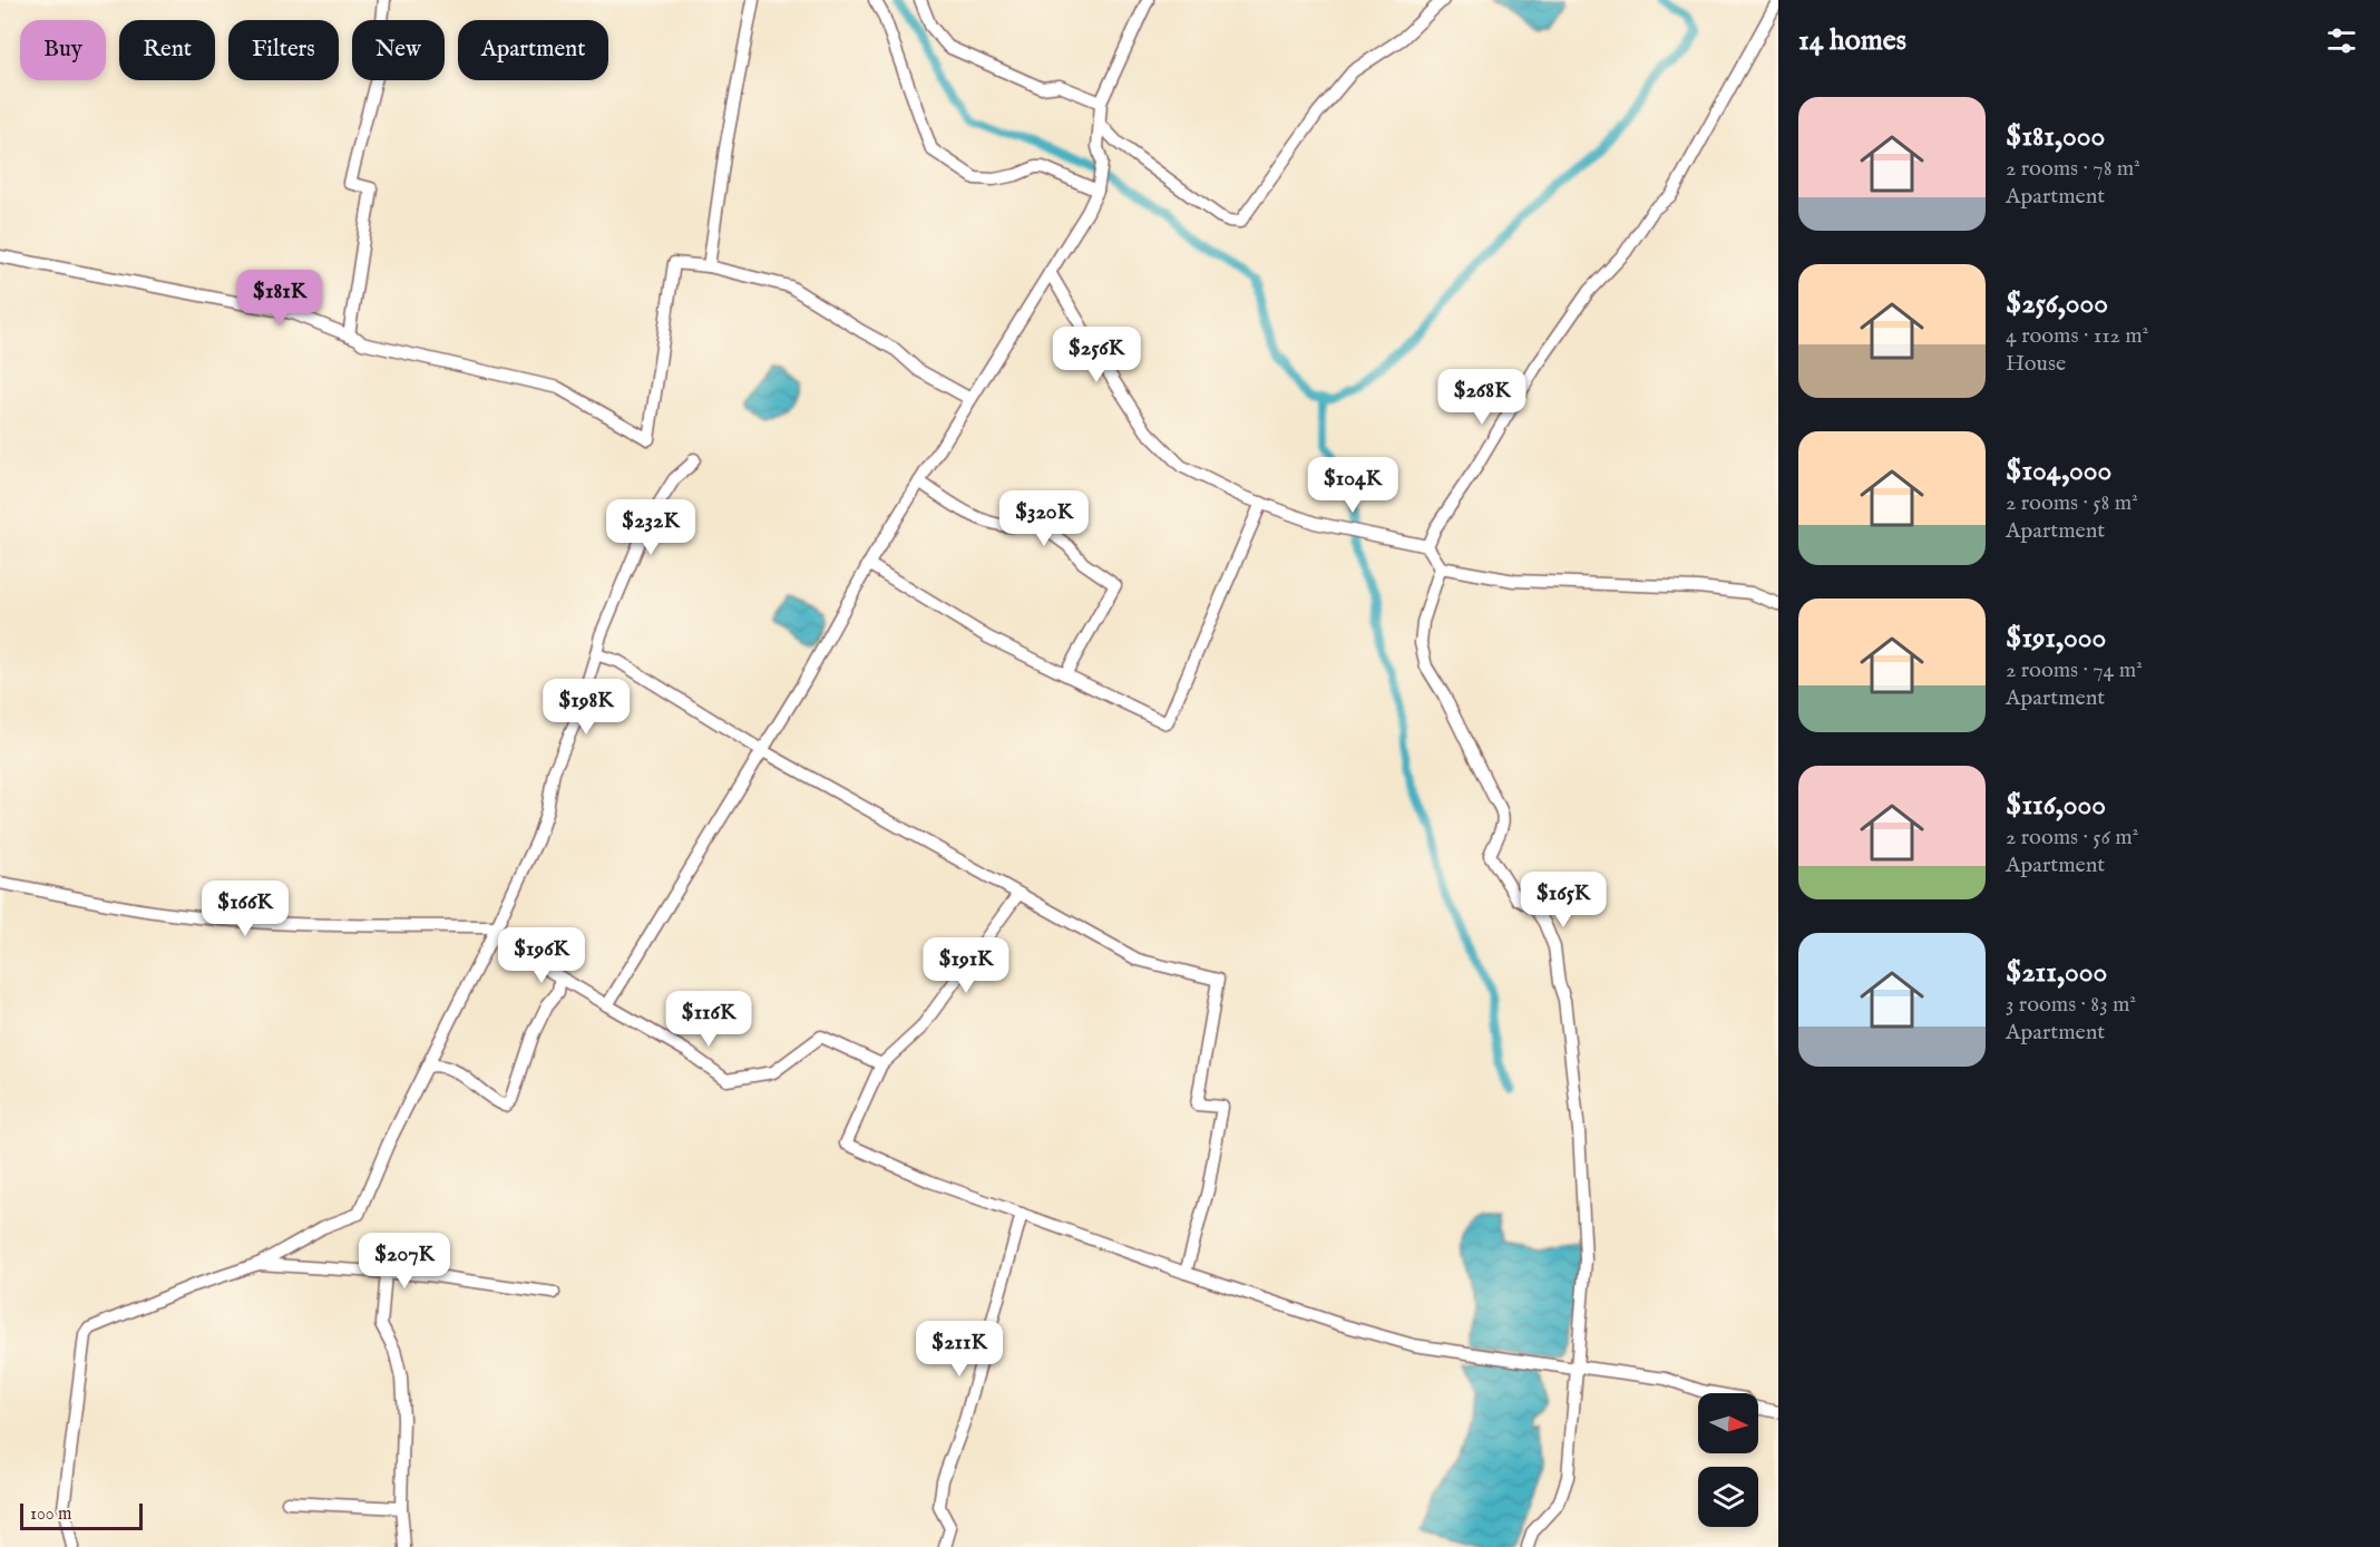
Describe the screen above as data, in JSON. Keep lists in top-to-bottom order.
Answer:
{
  "scale_bar": "100 m",
  "north": "right",
  "page": {
    "heading": "14 homes",
    "chip": [
      "Buy",
      "Rent",
      "Filters",
      "New",
      "Apartment"
    ],
    "list": [
      {
        "name": "$181,000",
        "note": "2 rooms · 78 m² · Apartment"
      },
      {
        "name": "$256,000",
        "note": "4 rooms · 112 m² · House"
      },
      {
        "name": "$104,000",
        "note": "2 rooms · 58 m² · Apartment"
      },
      {
        "name": "$191,000",
        "note": "2 rooms · 74 m² · Apartment"
      },
      {
        "name": "$116,000",
        "note": "2 rooms · 56 m² · Apartment"
      },
      {
        "name": "$211,000",
        "note": "3 rooms · 83 m² · Apartment"
      }
    ],
    "price": [
      "$181K",
      "$256K",
      "$268K",
      "$104K",
      "$320K",
      "$232K",
      "$198K",
      "$165K",
      "$166K",
      "$196K",
      "$191K",
      "$116K",
      "$207K",
      "$211K"
    ],
    "scale": "100 m"
  }
}
